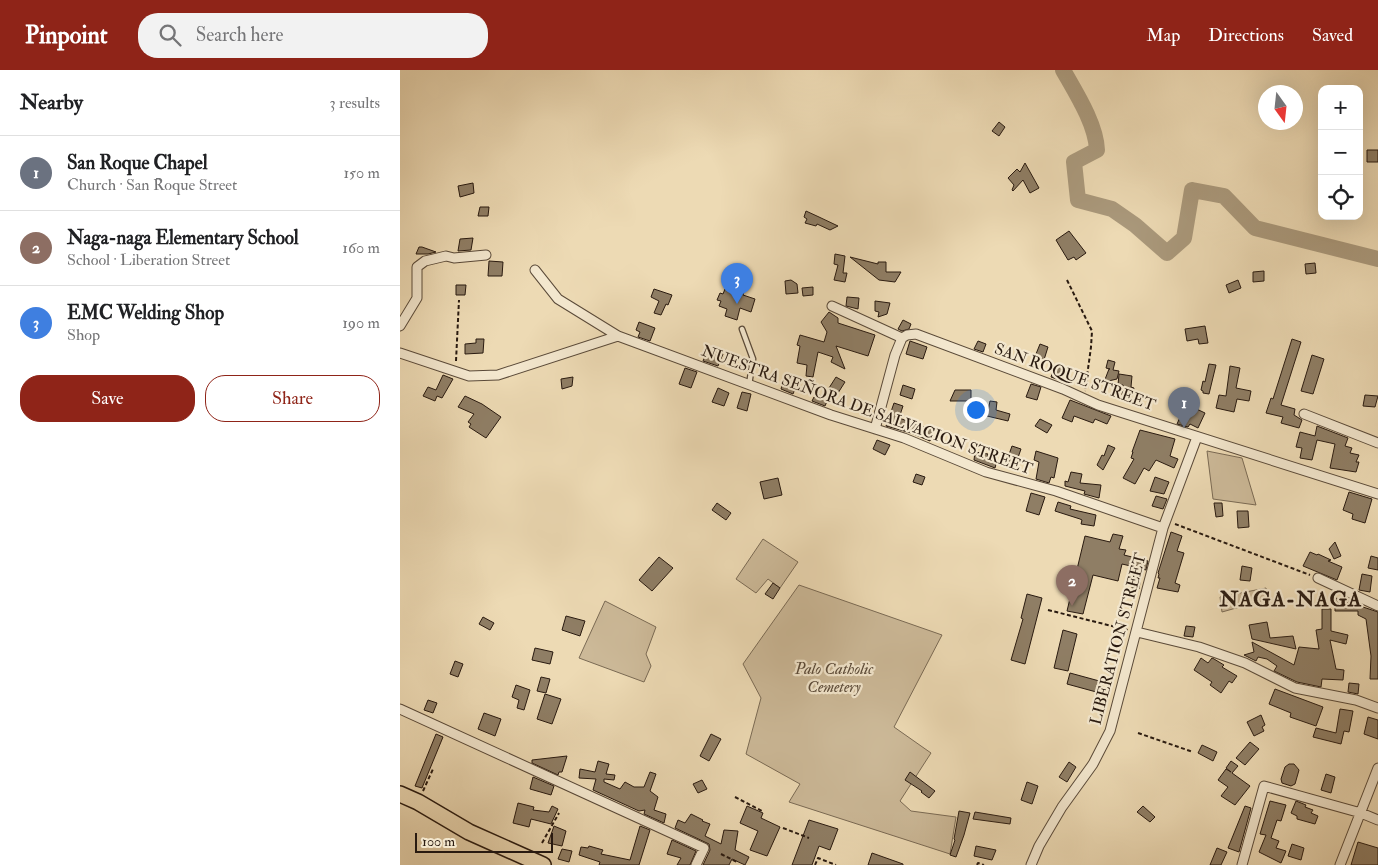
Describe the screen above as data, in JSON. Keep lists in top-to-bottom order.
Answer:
{
  "streets": {
    "street": ["SAN ROQUE STREET", "NUESTRA SEÑORA DE SALVACION STREET", "LIBERATION STREET"]
  },
  "crossings": [
    ["SAN ROQUE STREET", "LIBERATION STREET"],
    ["NUESTRA SEÑORA DE SALVACION STREET", "LIBERATION STREET"]
  ],
  "districts": ["NAGA-NAGA"],
  "parks": ["Palo Catholic Cemetery"],
  "scale_bar": "100 m",
  "north": "bottom",
  "page": {
    "header": "Pinpoint",
    "search": "Search here",
    "nav": ["Map", "Directions", "Saved"],
    "heading": ["Nearby", "3 results"],
    "map_buttons": ["+", "−"],
    "list": [
      {
        "mark": "1",
        "name": "San Roque Chapel",
        "note": "Church · San Roque Street",
        "value": "150 m"
      },
      {
        "mark": "2",
        "name": "Naga-naga Elementary School",
        "note": "School · Liberation Street",
        "value": "160 m"
      },
      {
        "mark": "3",
        "name": "EMC Welding Shop",
        "note": "Shop",
        "value": "190 m"
      }
    ],
    "pins": ["3", "1", "2"],
    "buttons": ["Save", "Share"],
    "scale": "100 m"
  }
}
